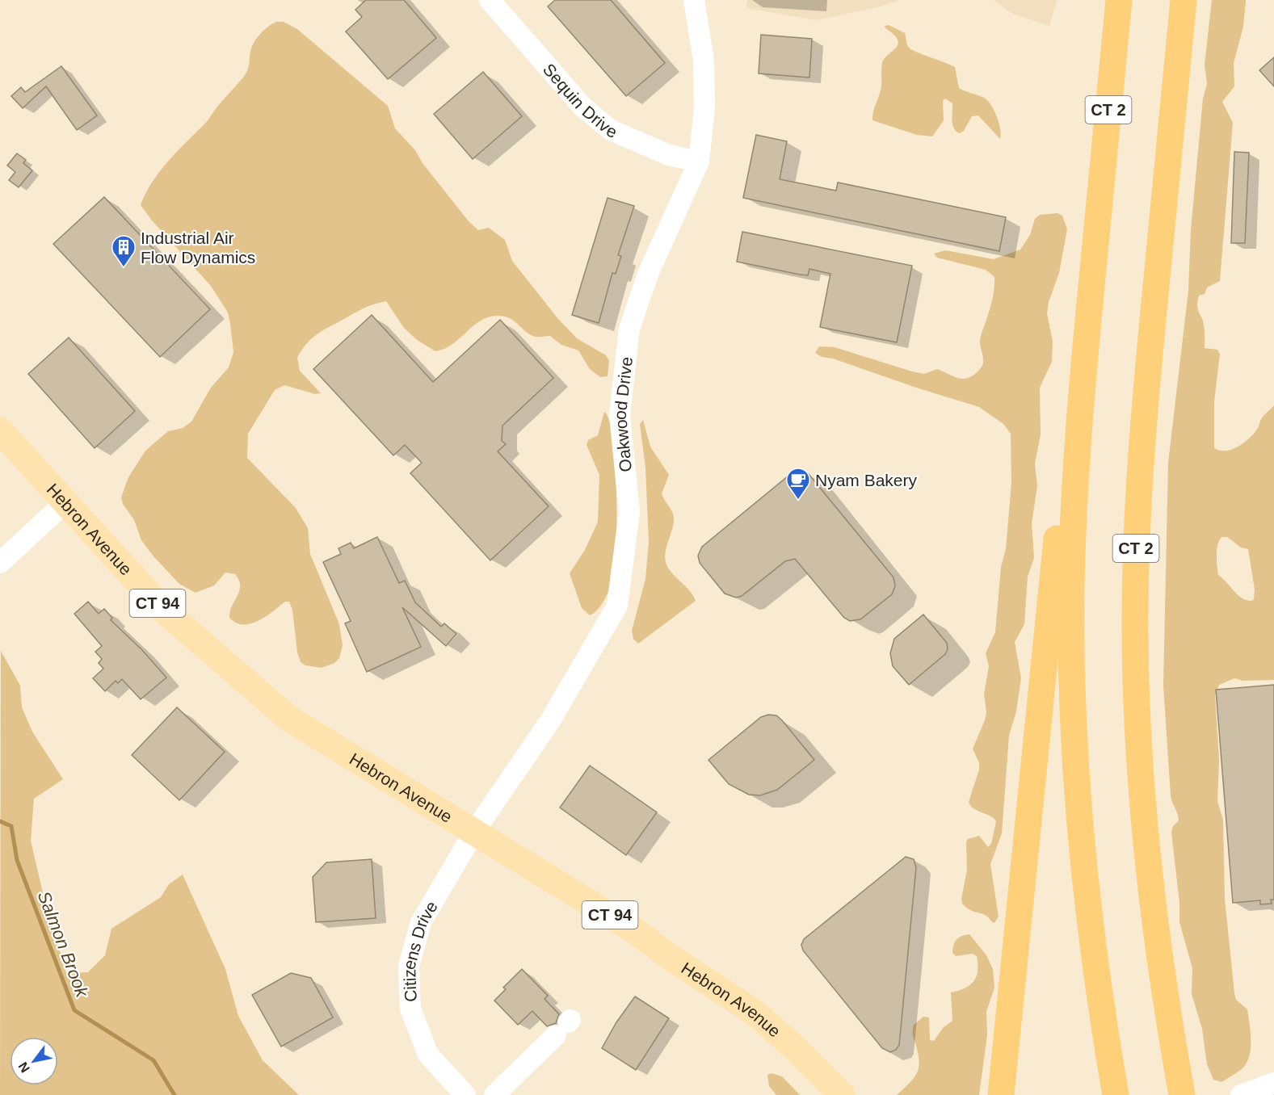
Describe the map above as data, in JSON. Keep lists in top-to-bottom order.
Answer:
{
  "streets": {
    "highway": ["CT 2"],
    "main road": ["Hebron Avenue", "CT 94"],
    "street": ["Sequin Drive", "Oakwood Drive", "Citizens Drive"]
  },
  "crossings": [
    ["Sequin Drive", "Oakwood Drive"],
    ["Oakwood Drive", "Hebron Avenue"],
    ["Oakwood Drive", "Citizens Drive"],
    ["Hebron Avenue", "Citizens Drive"]
  ],
  "water": ["Salmon Brook"],
  "places": {
    "building": ["Industrial Air Flow Dynamics"],
    "cafe": ["Nyam Bakery"]
  },
  "north": "bottom left"
}
